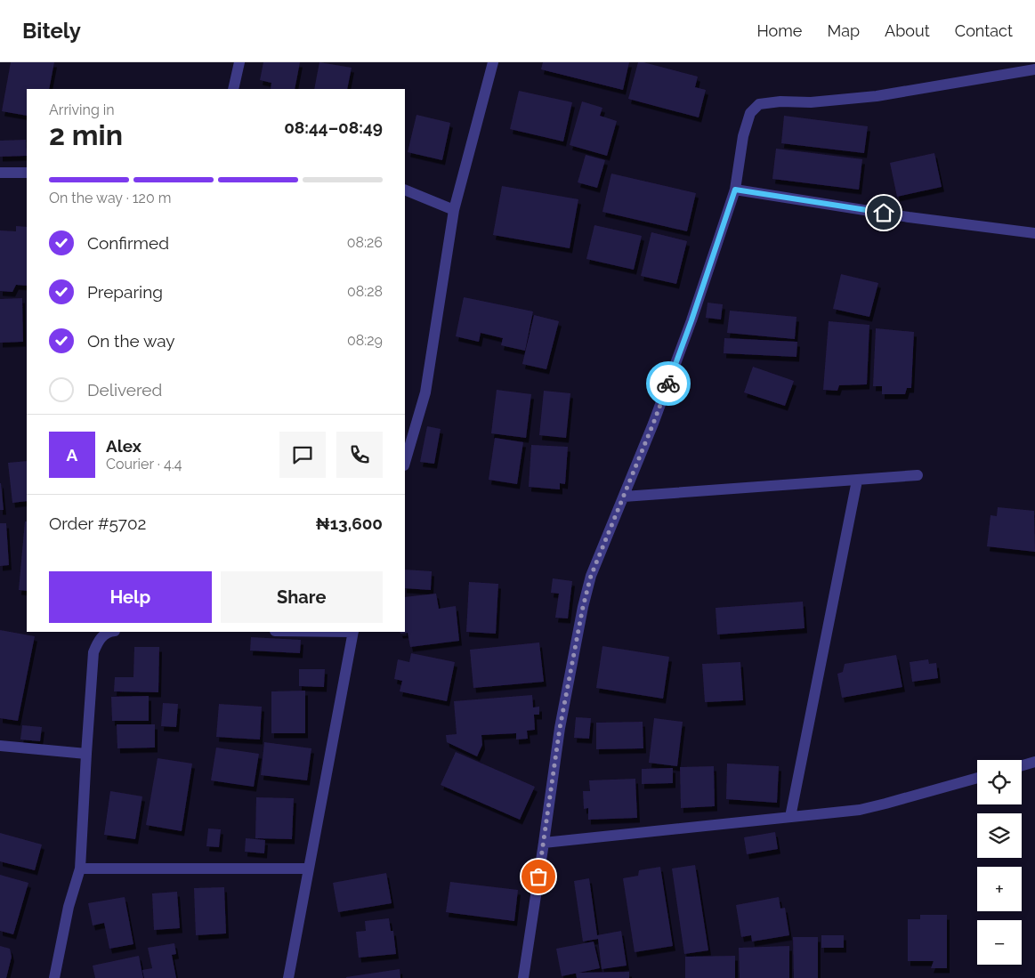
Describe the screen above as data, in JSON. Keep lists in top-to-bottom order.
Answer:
{
  "page": {
    "header": "Bitely",
    "nav": [
      "Home",
      "Map",
      "About",
      "Contact"
    ],
    "heading": ["2 min", "Arriving in", "08:44–08:49"],
    "panel": [
      "Alex",
      "Courier · 4.4",
      "Order #5702",
      "₦13,600"
    ],
    "bar": "On the way · 120 m",
    "list": [
      ["Confirmed", "08:26"],
      ["Preparing", "08:28"],
      ["On the way", "08:29"],
      "Delivered"
    ],
    "round": "A",
    "buttons": ["Help", "Share"],
    "map_buttons": ["+", "−"]
  }
}
